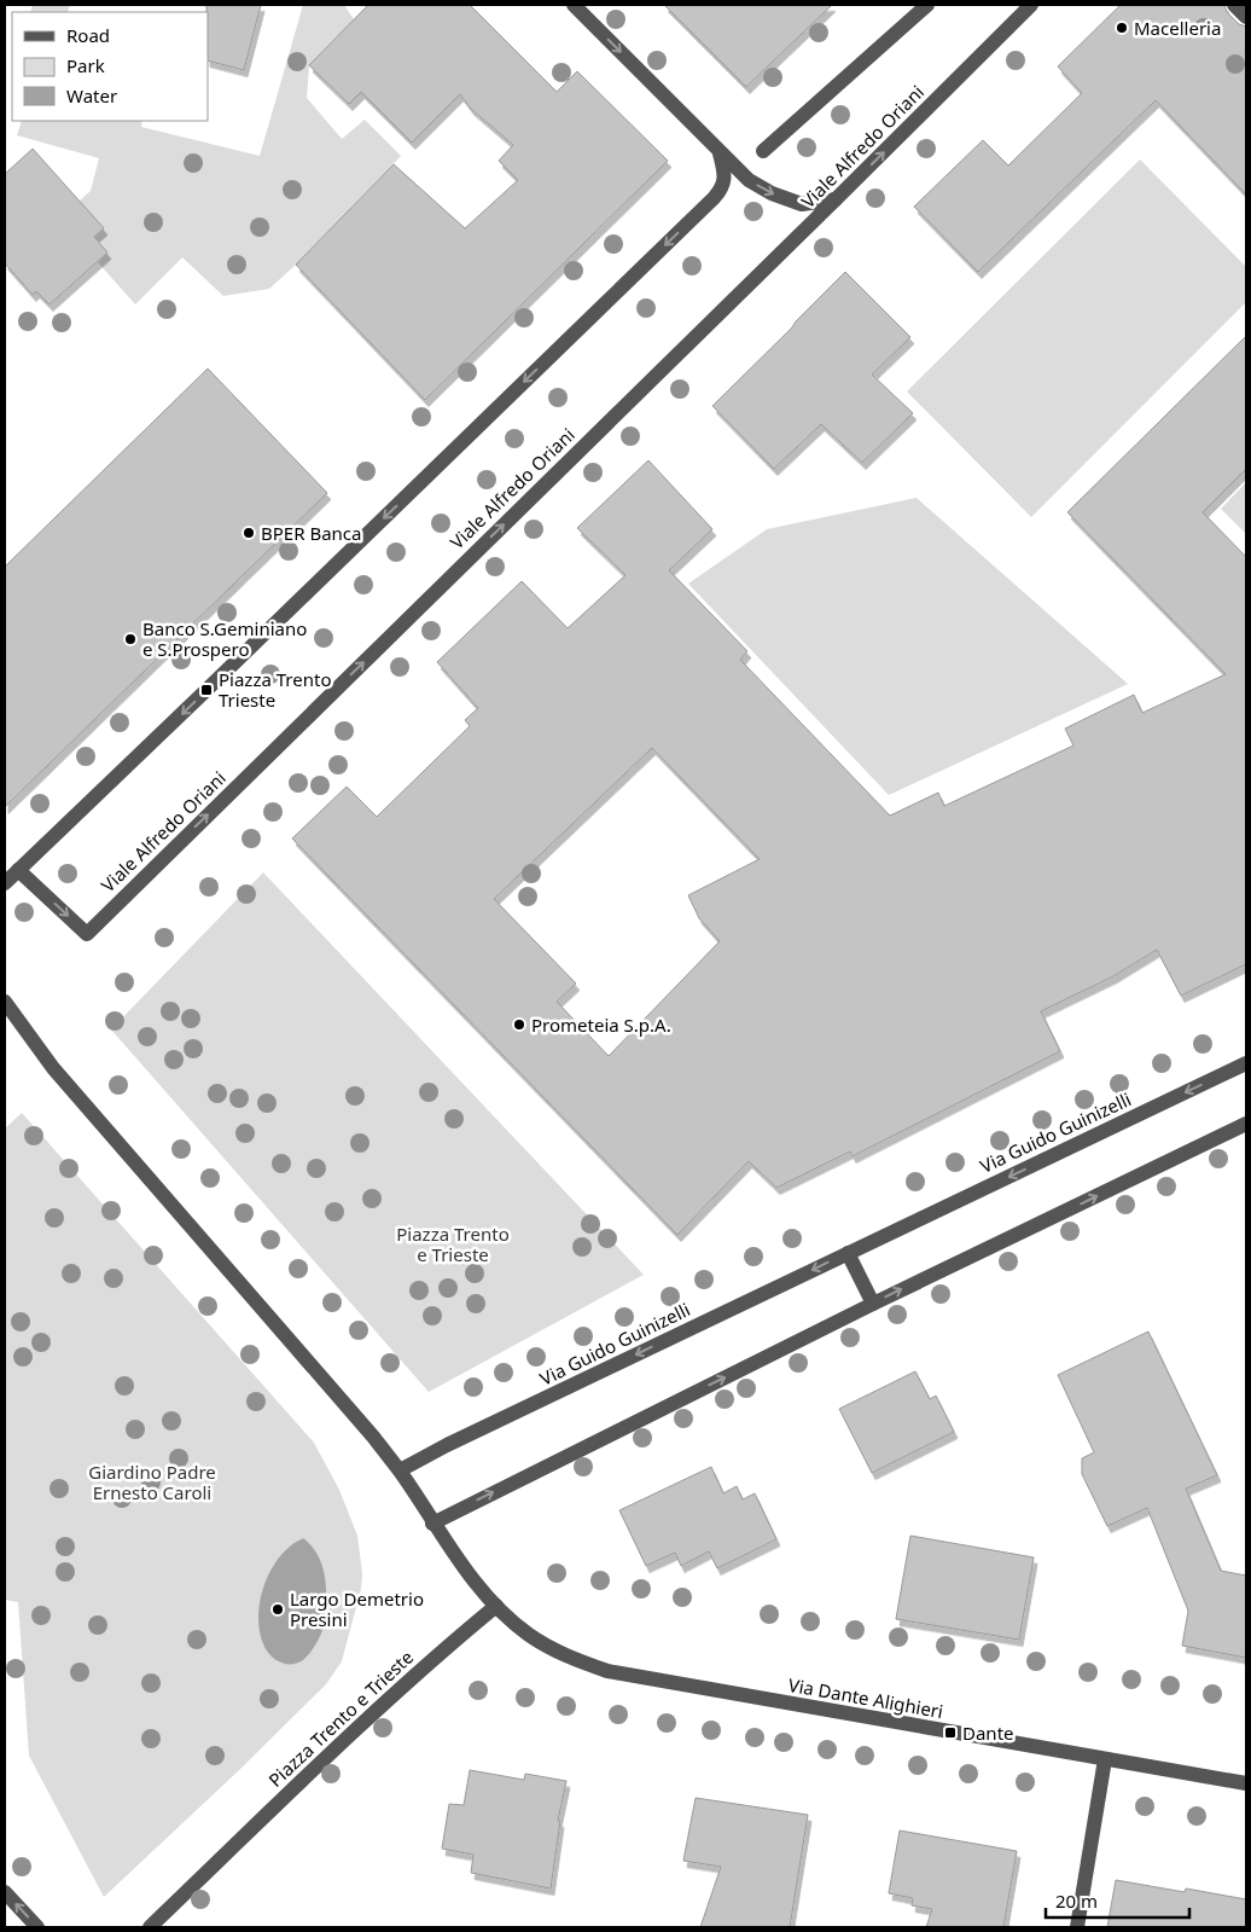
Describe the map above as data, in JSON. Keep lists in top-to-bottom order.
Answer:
{
  "streets": {
    "street": [
      "Viale Alfredo Oriani",
      "Via Guido Guinizelli",
      "Via Dante Alighieri",
      "Piazza Trento e Trieste"
    ]
  },
  "crossings": [
    ["Via Dante Alighieri", "Piazza Trento e Trieste"]
  ],
  "parks": ["Piazza Trento e Trieste", "Giardino Padre Ernesto Caroli"],
  "places": {
    "other": [
      "Macelleria",
      "BPER Banca",
      "Banco S.Geminiano e S.Prospero",
      "Prometeia S.p.A.",
      "Largo Demetrio Presini"
    ],
    "transit": ["Piazza Trento Trieste", "Dante"]
  },
  "legend": ["Road", "Park", "Water"],
  "scale_bar": "20 m"
}
